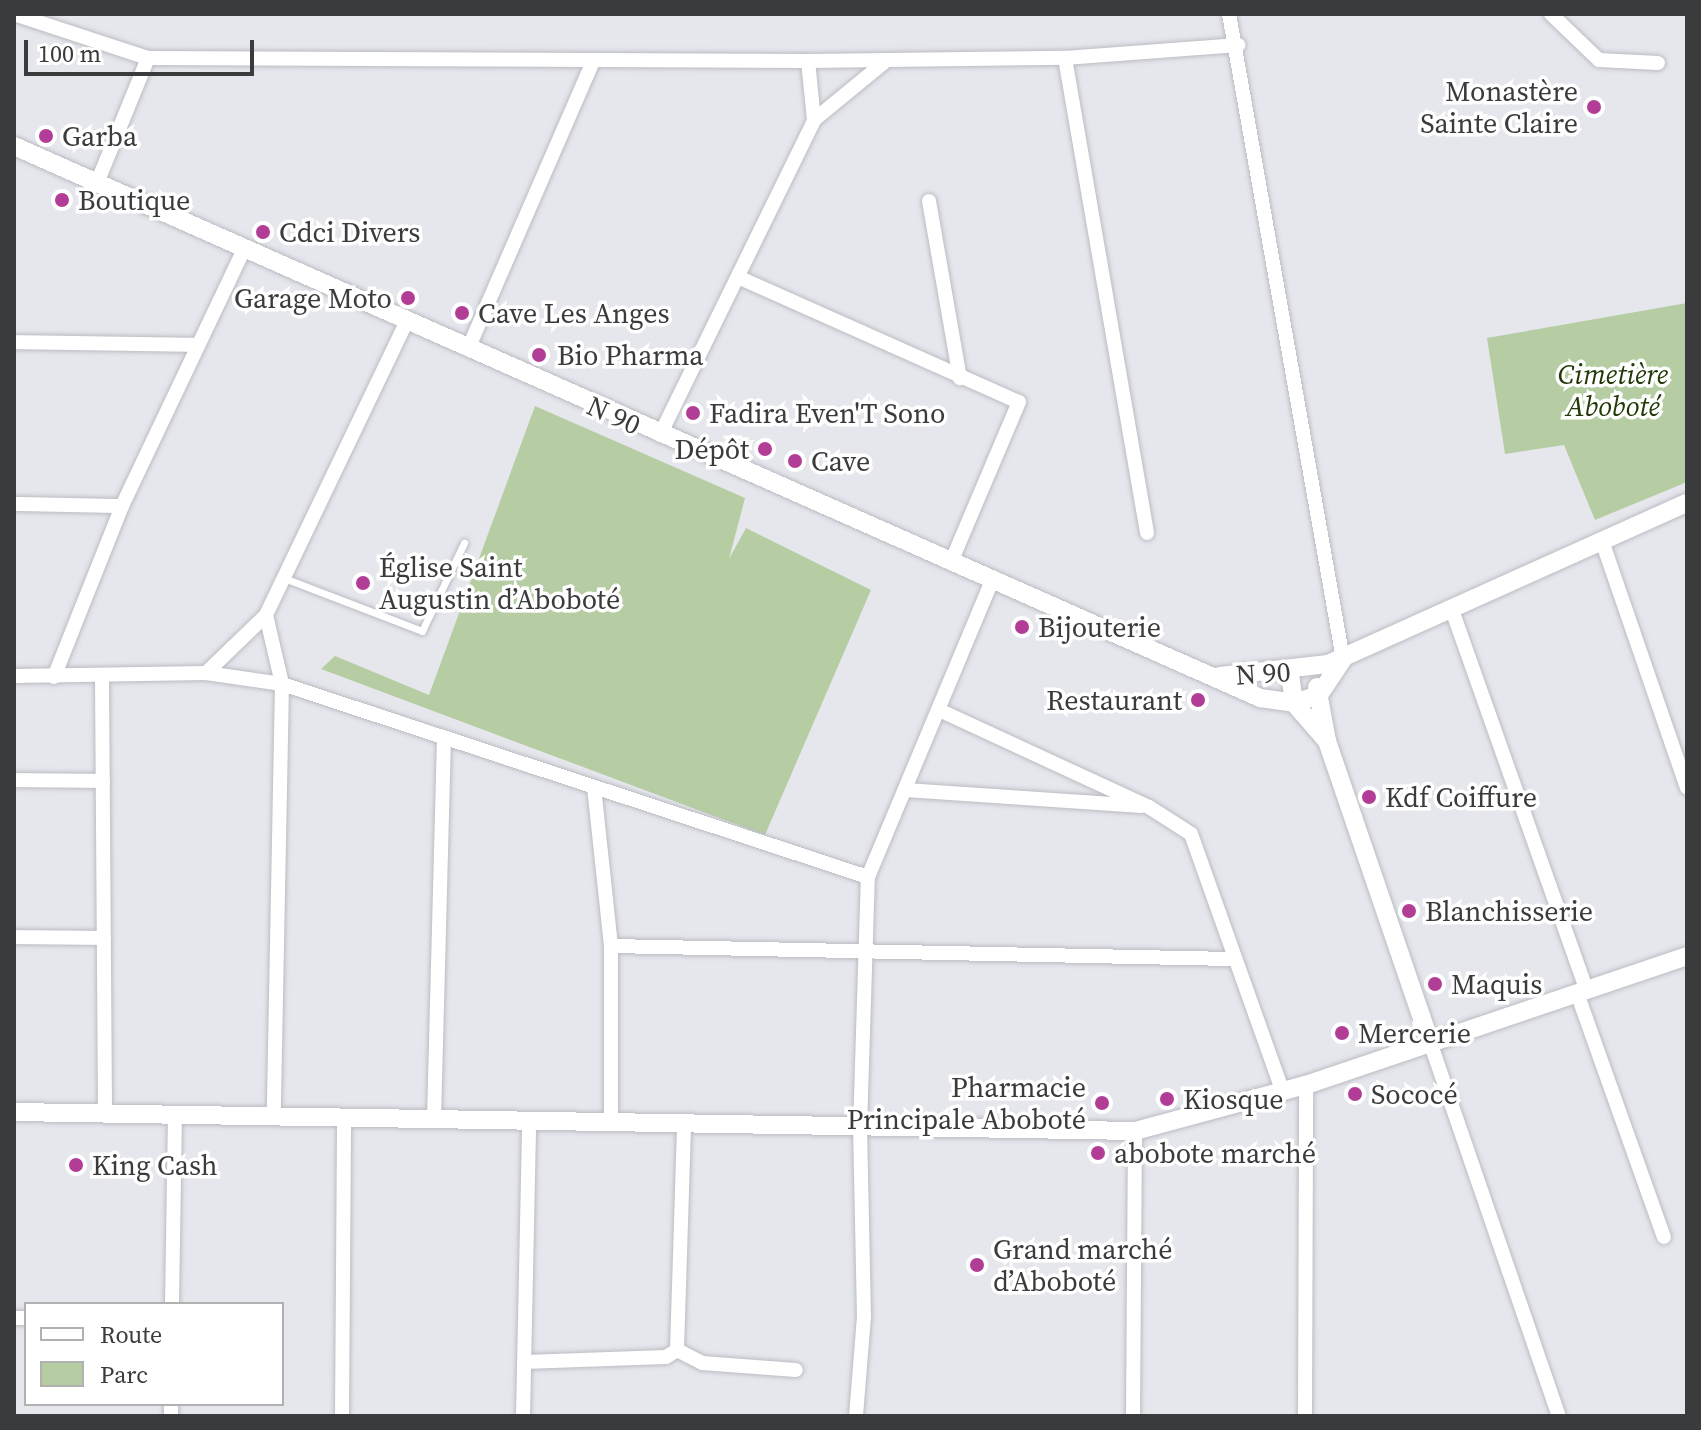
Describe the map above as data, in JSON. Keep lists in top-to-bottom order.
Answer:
{
  "streets": {
    "street": ["N 90"]
  },
  "parks": ["Cimetière Aboboté"],
  "places": [
    "Monastère Sainte Claire",
    "Garba",
    "Boutique",
    "Cdci Divers",
    "Garage Moto",
    "Cave Les Anges",
    "Bio Pharma",
    "Fadira Even'T Sono",
    "Dépôt",
    "Cave",
    "Église Saint Augustin d’Aboboté",
    "Bijouterie",
    "Restaurant",
    "Kdf Coiffure",
    "Blanchisserie",
    "Maquis",
    "Mercerie",
    "Sococé",
    "Kiosque",
    "Pharmacie Principale Aboboté",
    "abobote marché",
    "King Cash",
    "Grand marché d’Aboboté"
  ],
  "legend": ["Route", "Parc"],
  "scale_bar": "100 m"
}
